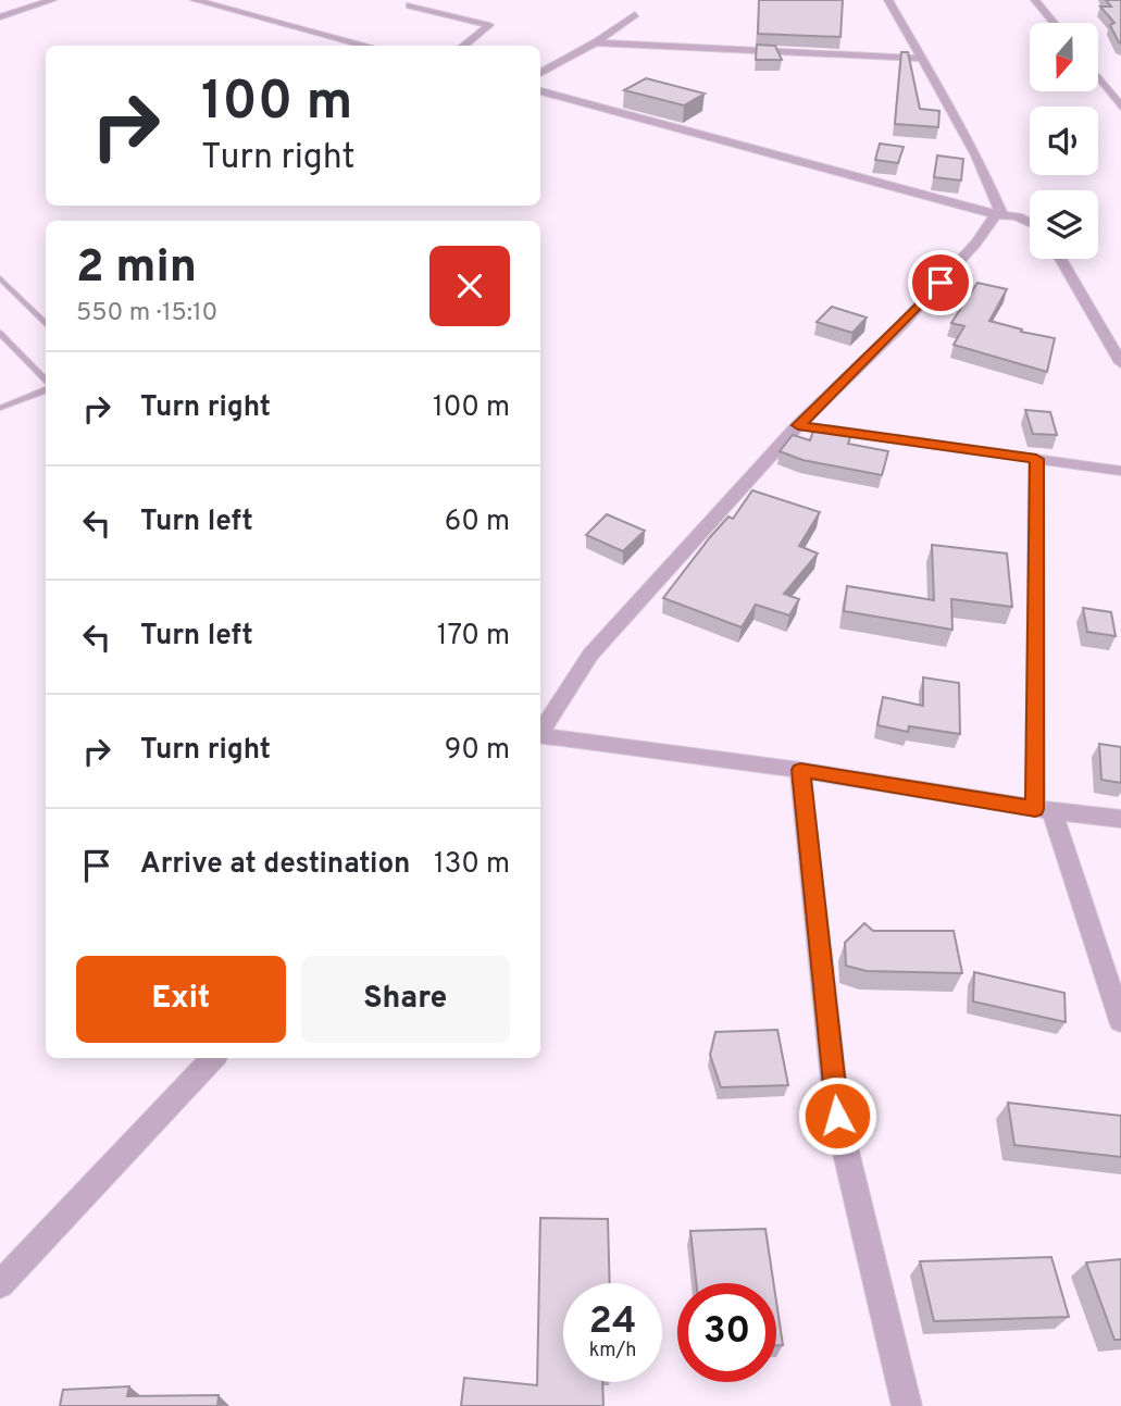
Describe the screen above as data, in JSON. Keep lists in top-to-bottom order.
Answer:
{
  "north": "bottom",
  "page": {
    "turn": ["100 m", "Turn right"],
    "heading": ["2 min", "550 m · 15:10"],
    "list": [
      {
        "name": "Turn right",
        "value": "100 m"
      },
      {
        "name": "Turn left",
        "value": "60 m"
      },
      {
        "name": "Turn left",
        "value": "170 m"
      },
      {
        "name": "Turn right",
        "value": "90 m"
      },
      {
        "name": "Arrive at destination",
        "value": "130 m"
      }
    ],
    "buttons": ["Exit", "Share"],
    "speed": "24 km/h",
    "limit": "30"
  }
}
